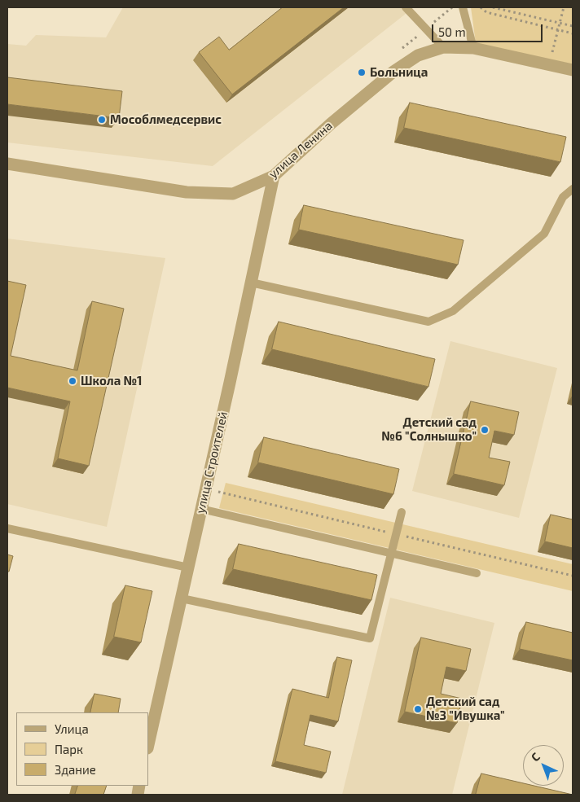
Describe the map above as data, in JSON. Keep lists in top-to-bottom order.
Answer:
{
  "streets": {
    "street": ["улица Ленина", "улица Строителей"]
  },
  "crossings": [
    ["улица Ленина", "улица Строителей"]
  ],
  "places": [
    "Больница",
    "Мособлмедсервис",
    "Школа №1",
    "Детский сад №6 \"Солнышко\"",
    "Детский сад №3 \"Ивушка\""
  ],
  "legend": ["Улица", "Парк", "Здание"],
  "scale_bar": "50 m",
  "north": "top left"
}
